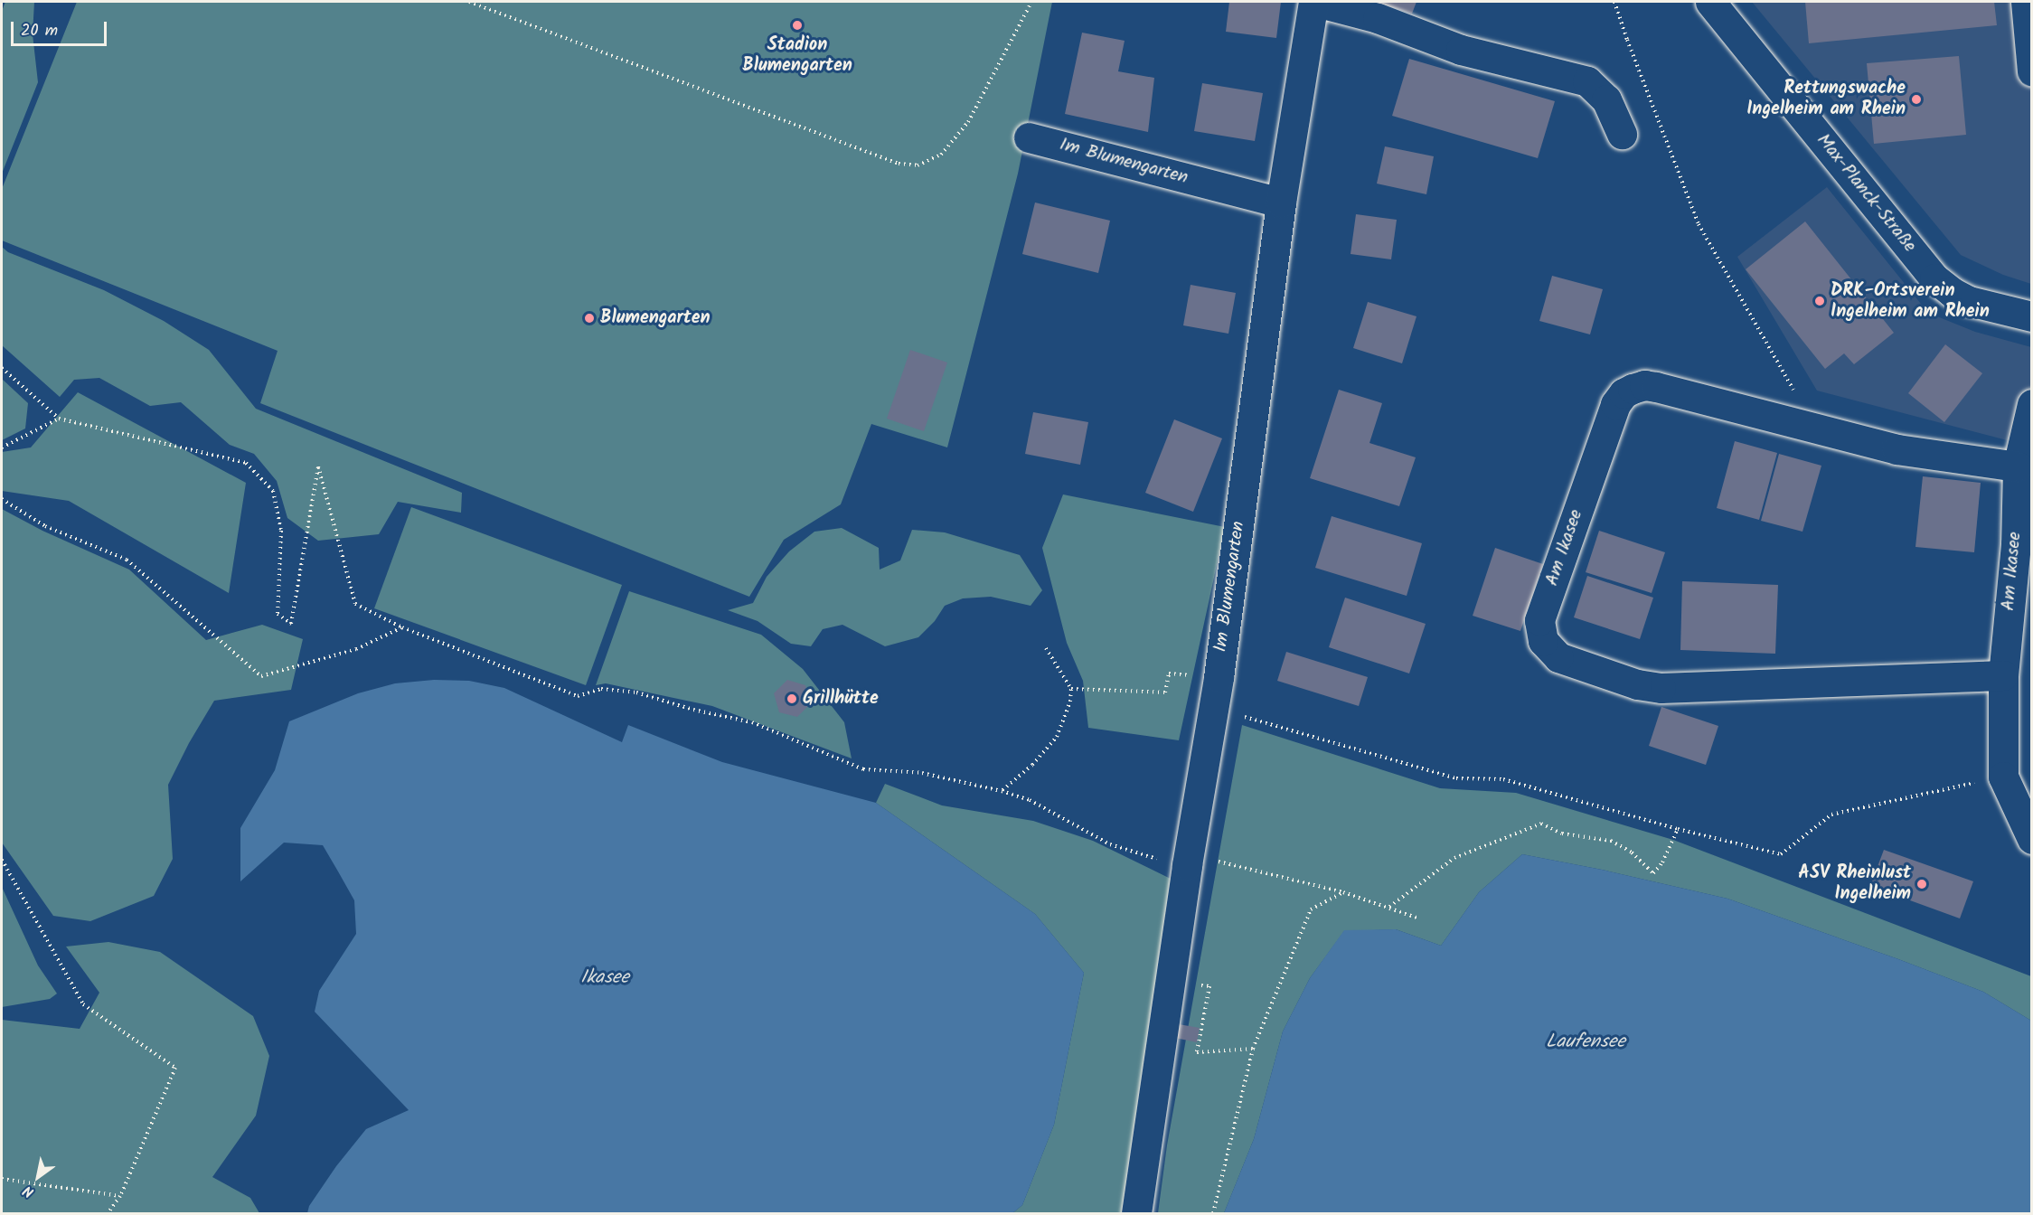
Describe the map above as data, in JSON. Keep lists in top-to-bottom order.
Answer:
{
  "streets": {
    "street": ["Im Blumengarten", "Max-Planck-Straße", "Am Ikasee"]
  },
  "water": ["Ikasee", "Laufensee"],
  "places": [
    "Stadion Blumengarten",
    "Rettungswache Ingelheim am Rhein",
    "DRK-Ortsverein Ingelheim am Rhein",
    "Blumengarten",
    "Grillhütte",
    "ASV Rheinlust Ingelheim"
  ],
  "scale_bar": "20 m",
  "north": "bottom left"
}
